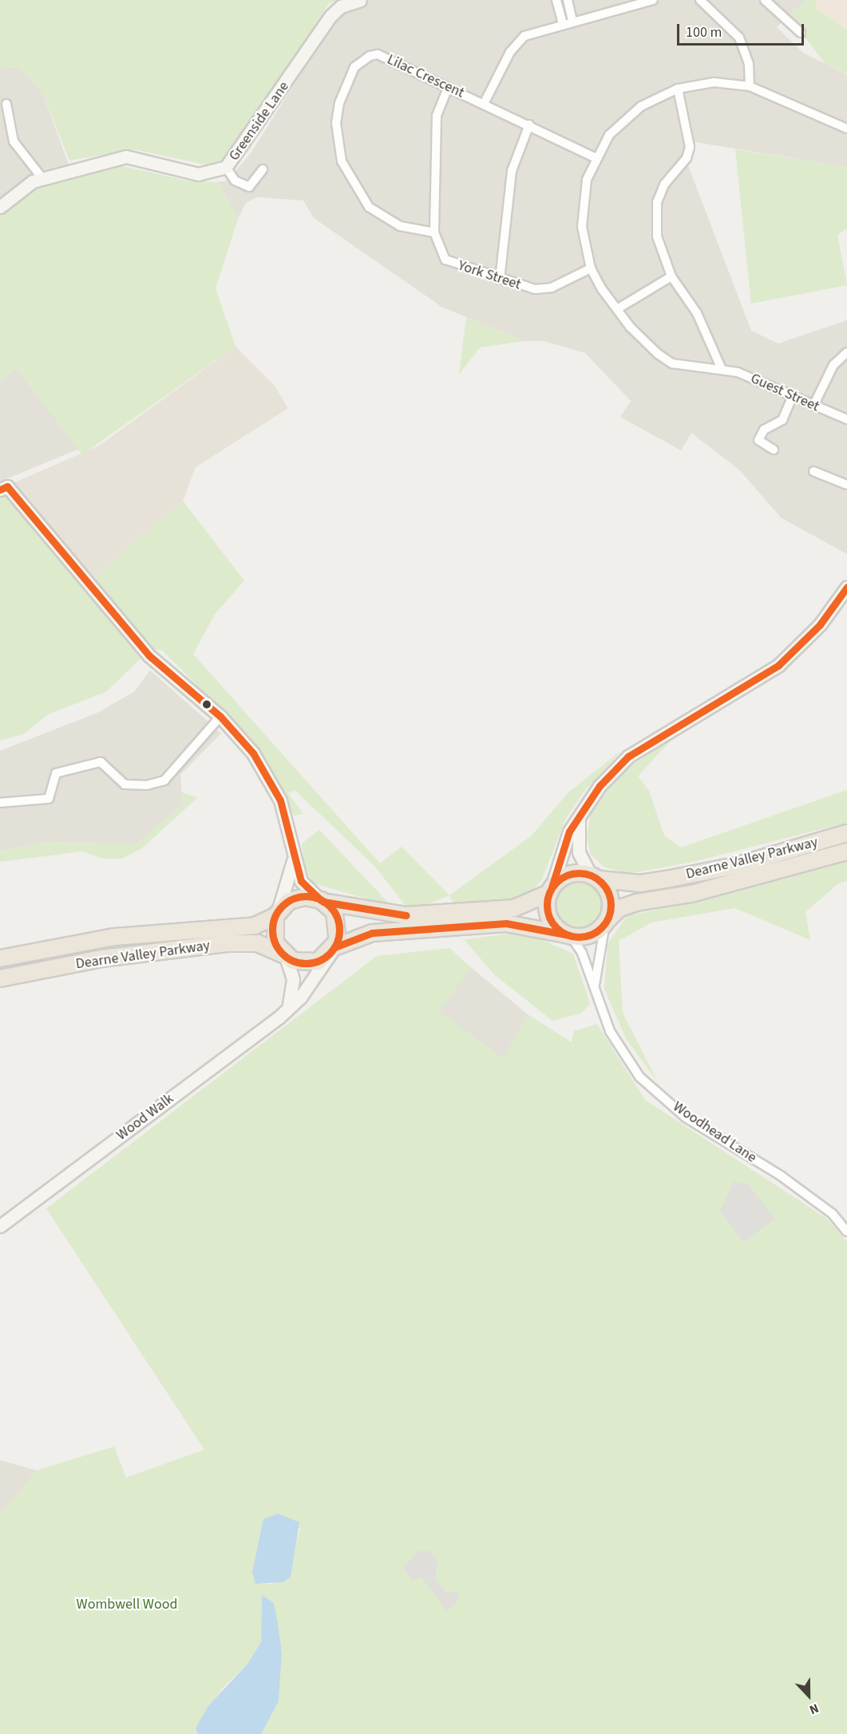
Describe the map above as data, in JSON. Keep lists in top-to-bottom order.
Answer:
{
  "streets": {
    "highway": ["Dearne Valley Parkway"],
    "street": [
      "Lilac Crescent",
      "Greenside Lane",
      "York Street",
      "Guest Street",
      "Wood Walk",
      "Woodhead Lane"
    ]
  },
  "crossings": [
    ["Lilac Crescent", "York Street"],
    ["York Street", "Guest Street"],
    ["Dearne Valley Parkway", "Wood Walk"],
    ["Dearne Valley Parkway", "Woodhead Lane"]
  ],
  "parks": ["Wombwell Wood"],
  "scale_bar": "100 m",
  "north": "bottom"
}
